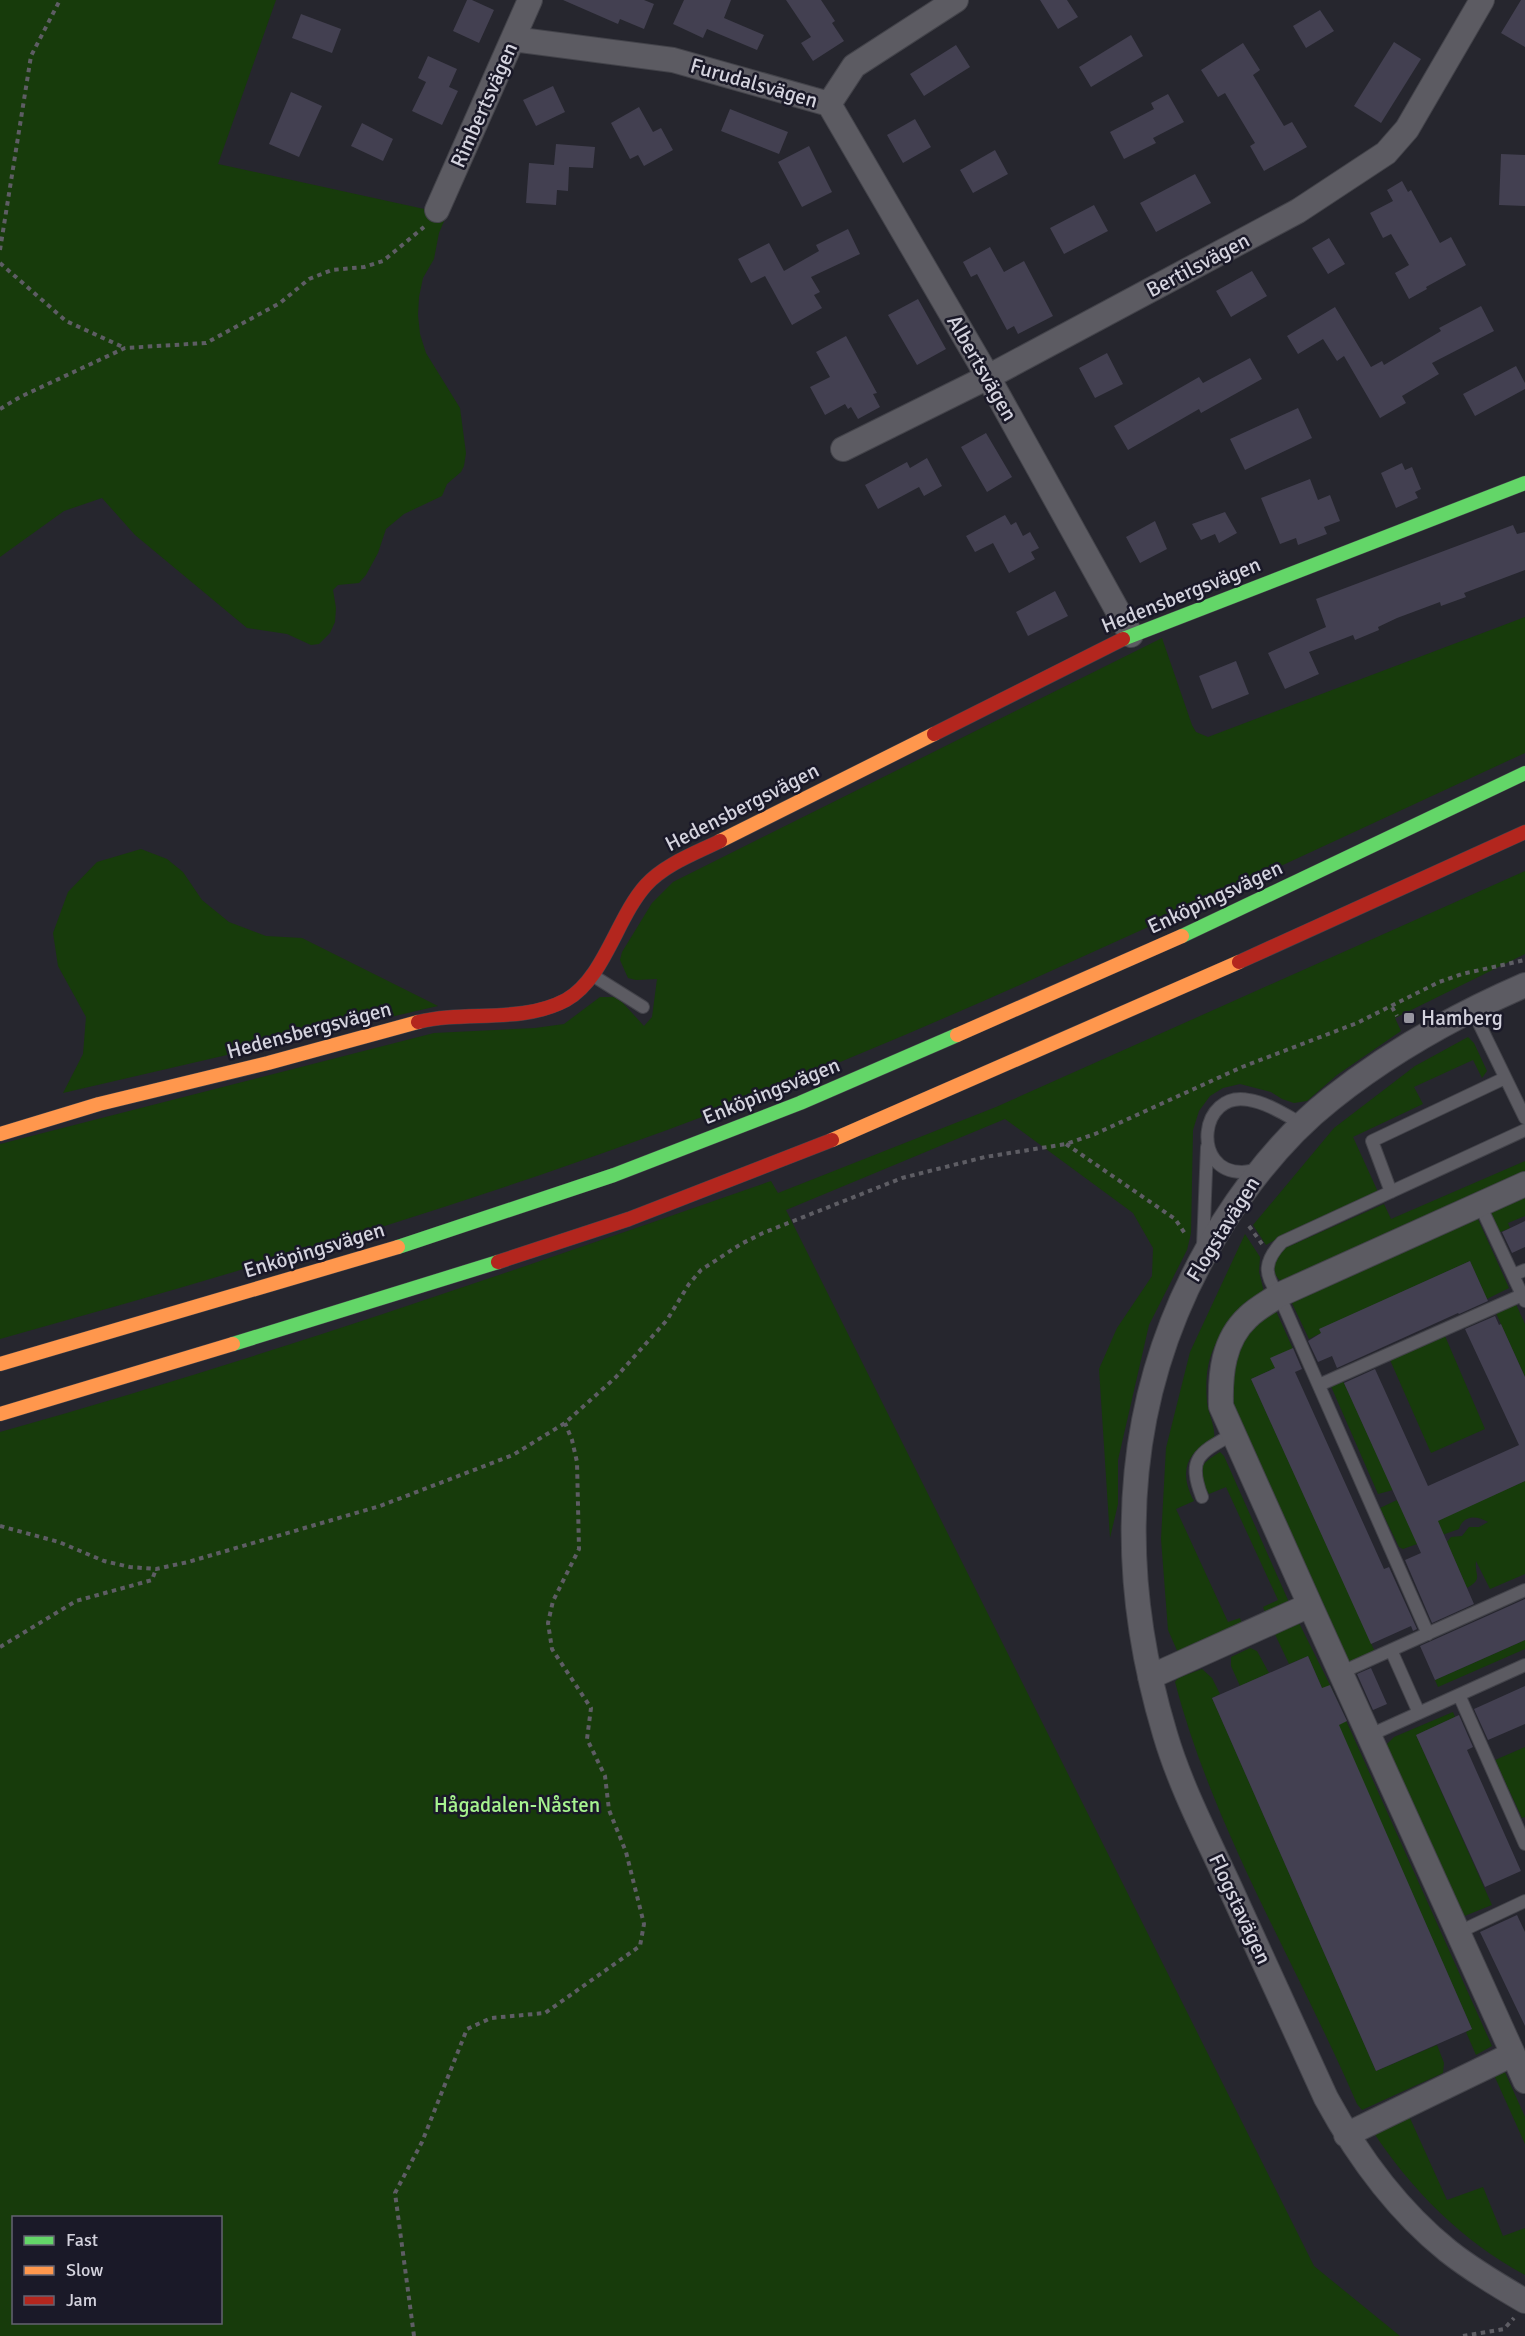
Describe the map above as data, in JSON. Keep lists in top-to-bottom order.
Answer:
{
  "streets": {
    "main road": ["Hedensbergsvägen", "Enköpingsvägen"],
    "street": [
      "Furudalsvägen",
      "Rimbertsvägen",
      "Bertilsvägen",
      "Albertsvägen",
      "Flogstavägen"
    ]
  },
  "crossings": [
    ["Furudalsvägen", "Rimbertsvägen"],
    ["Furudalsvägen", "Albertsvägen"],
    ["Bertilsvägen", "Albertsvägen"],
    ["Albertsvägen", "Hedensbergsvägen"]
  ],
  "parks": ["Hågadalen-Nåsten"],
  "places": {
    "transit": ["Hamberg"]
  },
  "legend": ["Fast", "Slow", "Jam"]
}
